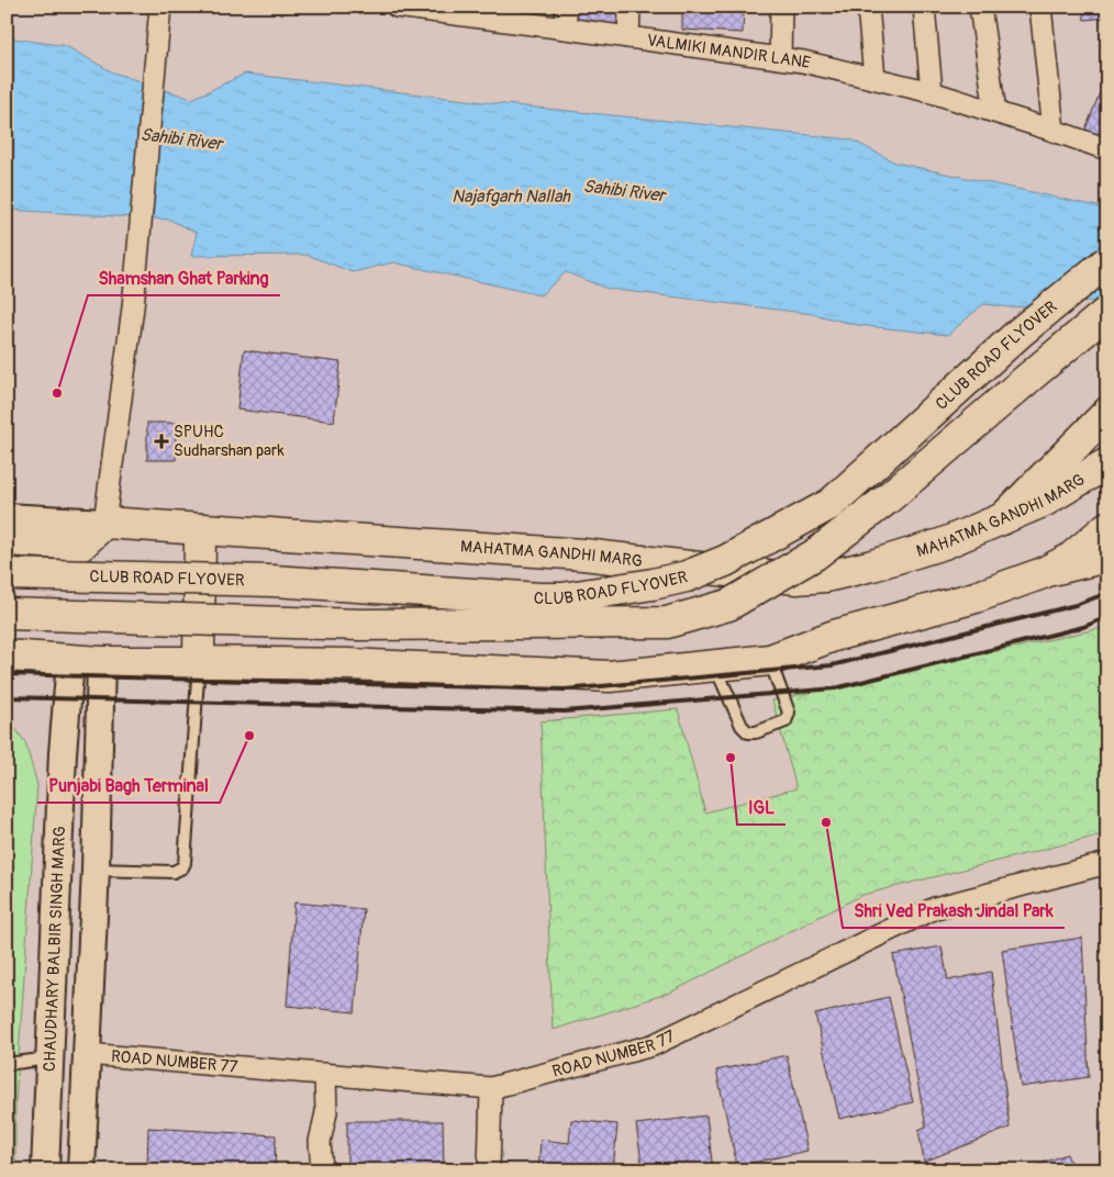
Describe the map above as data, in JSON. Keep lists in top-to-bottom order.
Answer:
{
  "streets": {
    "main road": ["CLUB ROAD FLYOVER", "MAHATMA GANDHI MARG"],
    "street": ["VALMIKI MANDIR LANE", "CHAUDHARY BALBIR SINGH MARG", "ROAD NUMBER 77"]
  },
  "water": ["Sahibi River", "Najafgarh Nallah"],
  "places": {
    "other": [
      "Shamshan Ghat Parking",
      "Punjabi Bagh Terminal",
      "IGL",
      "Shri Ved Prakash Jindal Park"
    ],
    "health": ["SPUHC Sudharshan park"]
  }
}
